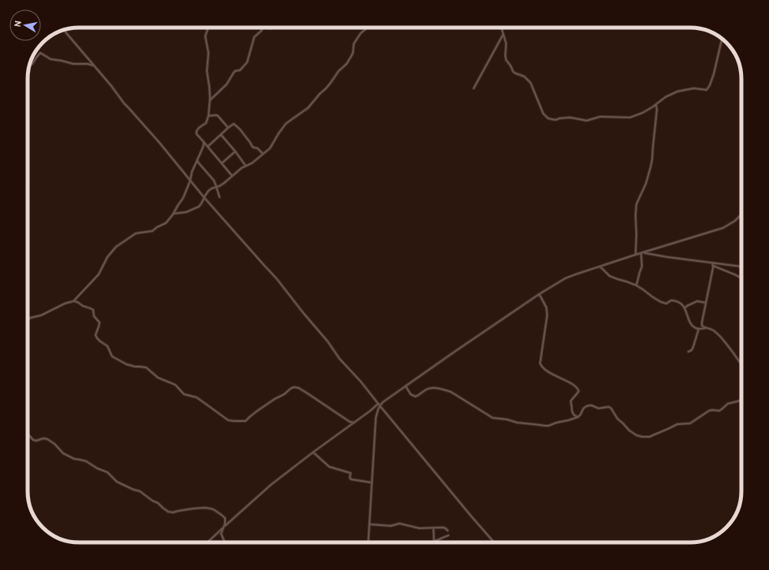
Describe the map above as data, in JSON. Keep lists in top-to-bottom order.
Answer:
{
  "north": "left"
}
